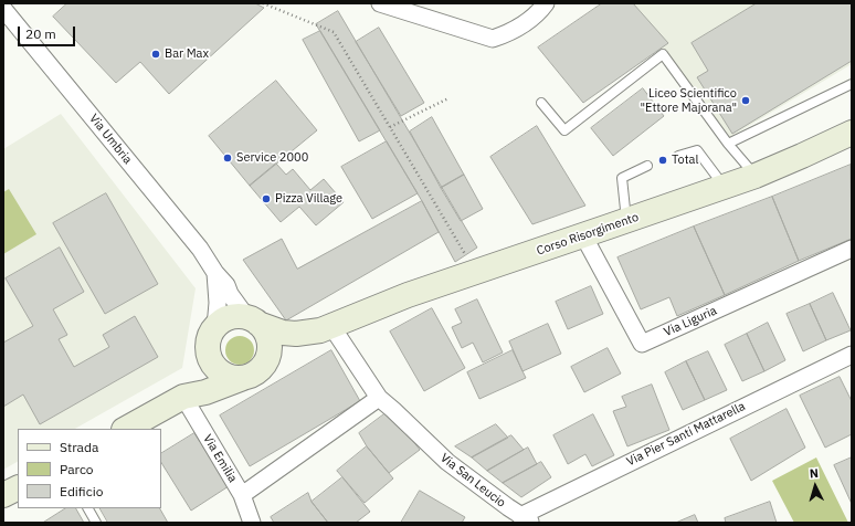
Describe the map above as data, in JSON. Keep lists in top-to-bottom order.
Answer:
{
  "streets": {
    "street": [
      "Via Umbria",
      "Corso Risorgimento",
      "Via Liguria",
      "Via Pier Santi Mattarella",
      "Via Emilia",
      "Via San Leucio"
    ]
  },
  "crossings": [
    ["Via Umbria", "Corso Risorgimento"],
    ["Corso Risorgimento", "Via Liguria"],
    ["Corso Risorgimento", "Via San Leucio"],
    ["Via Pier Santi Mattarella", "Via San Leucio"]
  ],
  "places": [
    "Bar Max",
    "Liceo Scientifico \"Ettore Majorana\"",
    "Service 2000",
    "Total",
    "Pizza Village"
  ],
  "legend": ["Strada", "Parco", "Edificio"],
  "scale_bar": "20 m",
  "north": "top"
}
